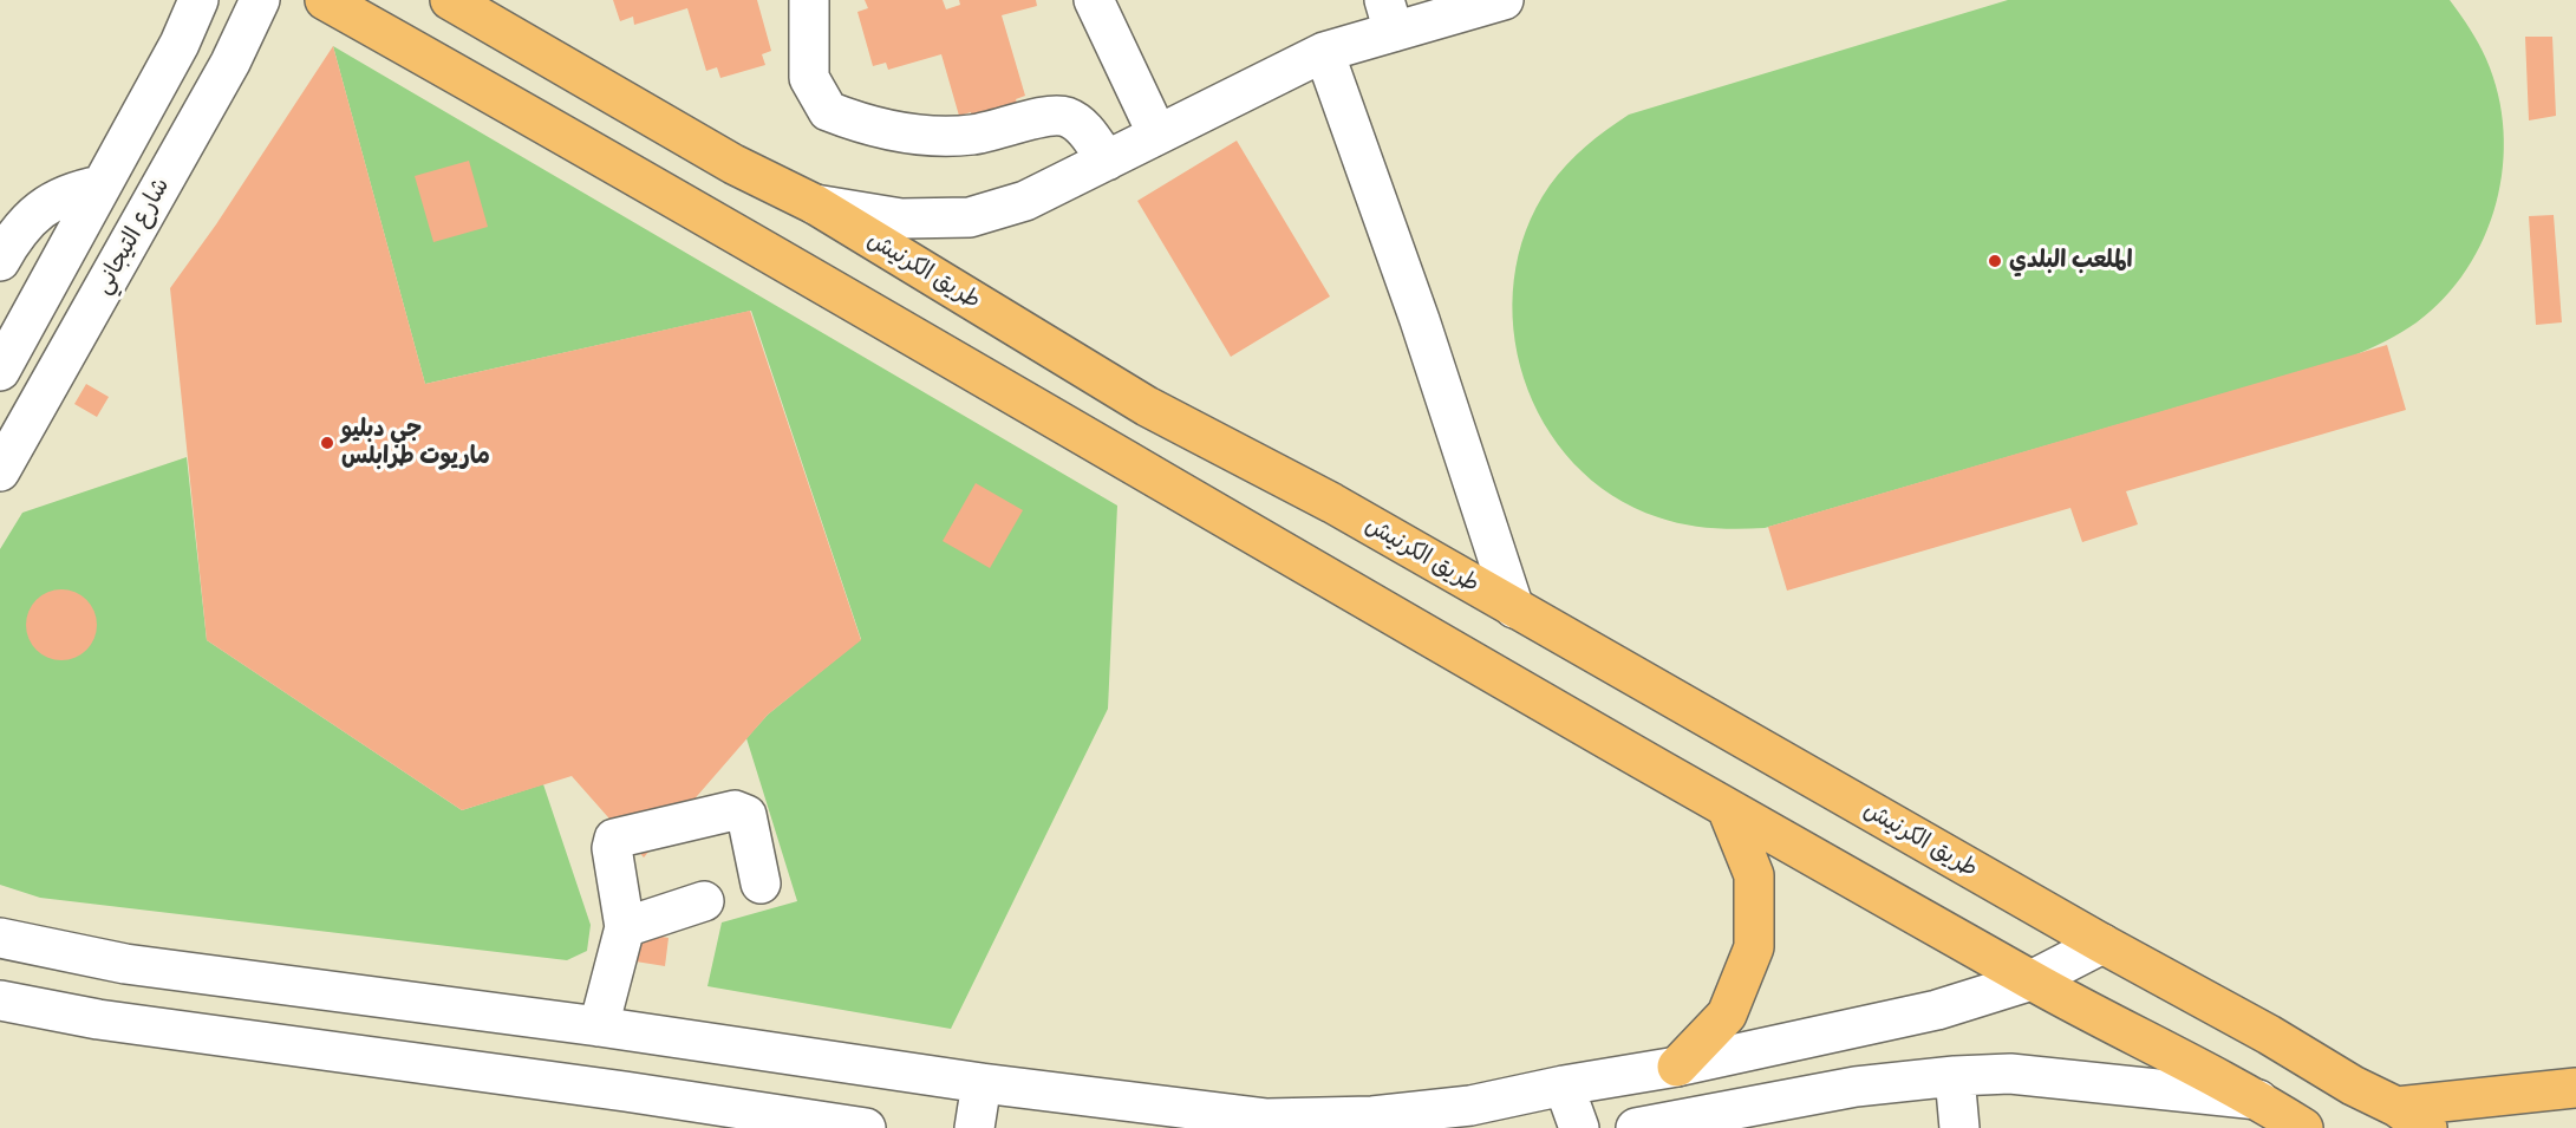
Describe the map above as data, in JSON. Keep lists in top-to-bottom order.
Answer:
{
  "streets": {
    "highway": ["طريق الكرنيش"],
    "street": ["شارع التيجاني"]
  },
  "places": ["الملعب البلدي", "جي دبليو ماريوت طرابلس"]
}
